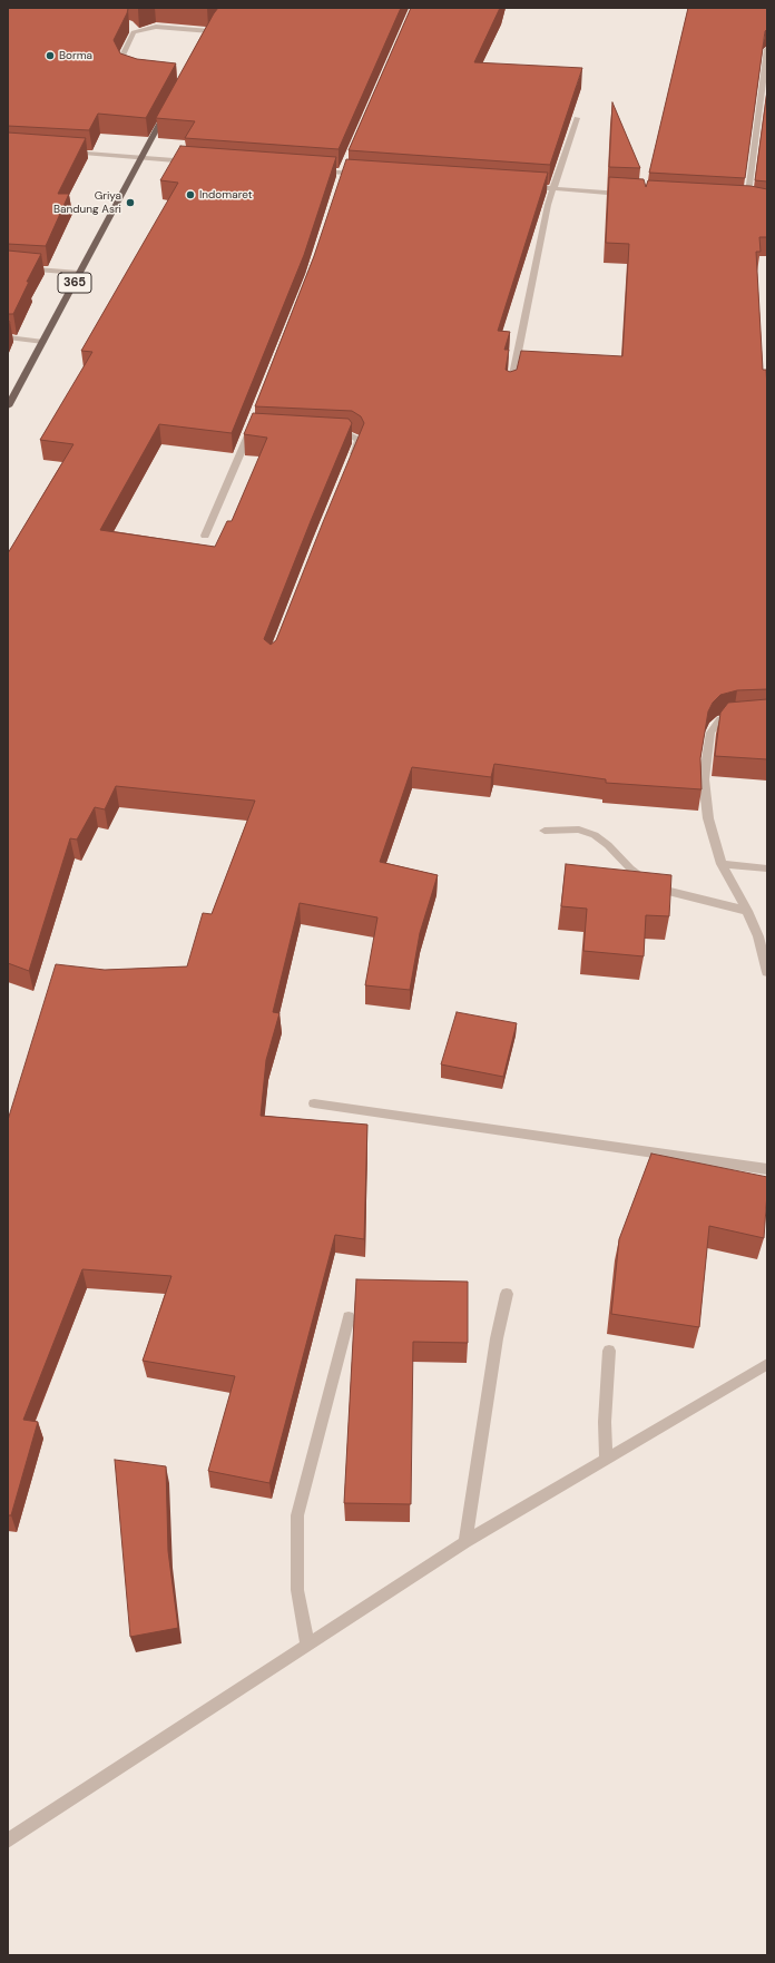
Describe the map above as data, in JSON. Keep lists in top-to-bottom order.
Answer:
{
  "streets": {
    "main road": ["365"]
  },
  "places": ["Borma", "Indomaret", "Griya Bandung Asri"]
}
